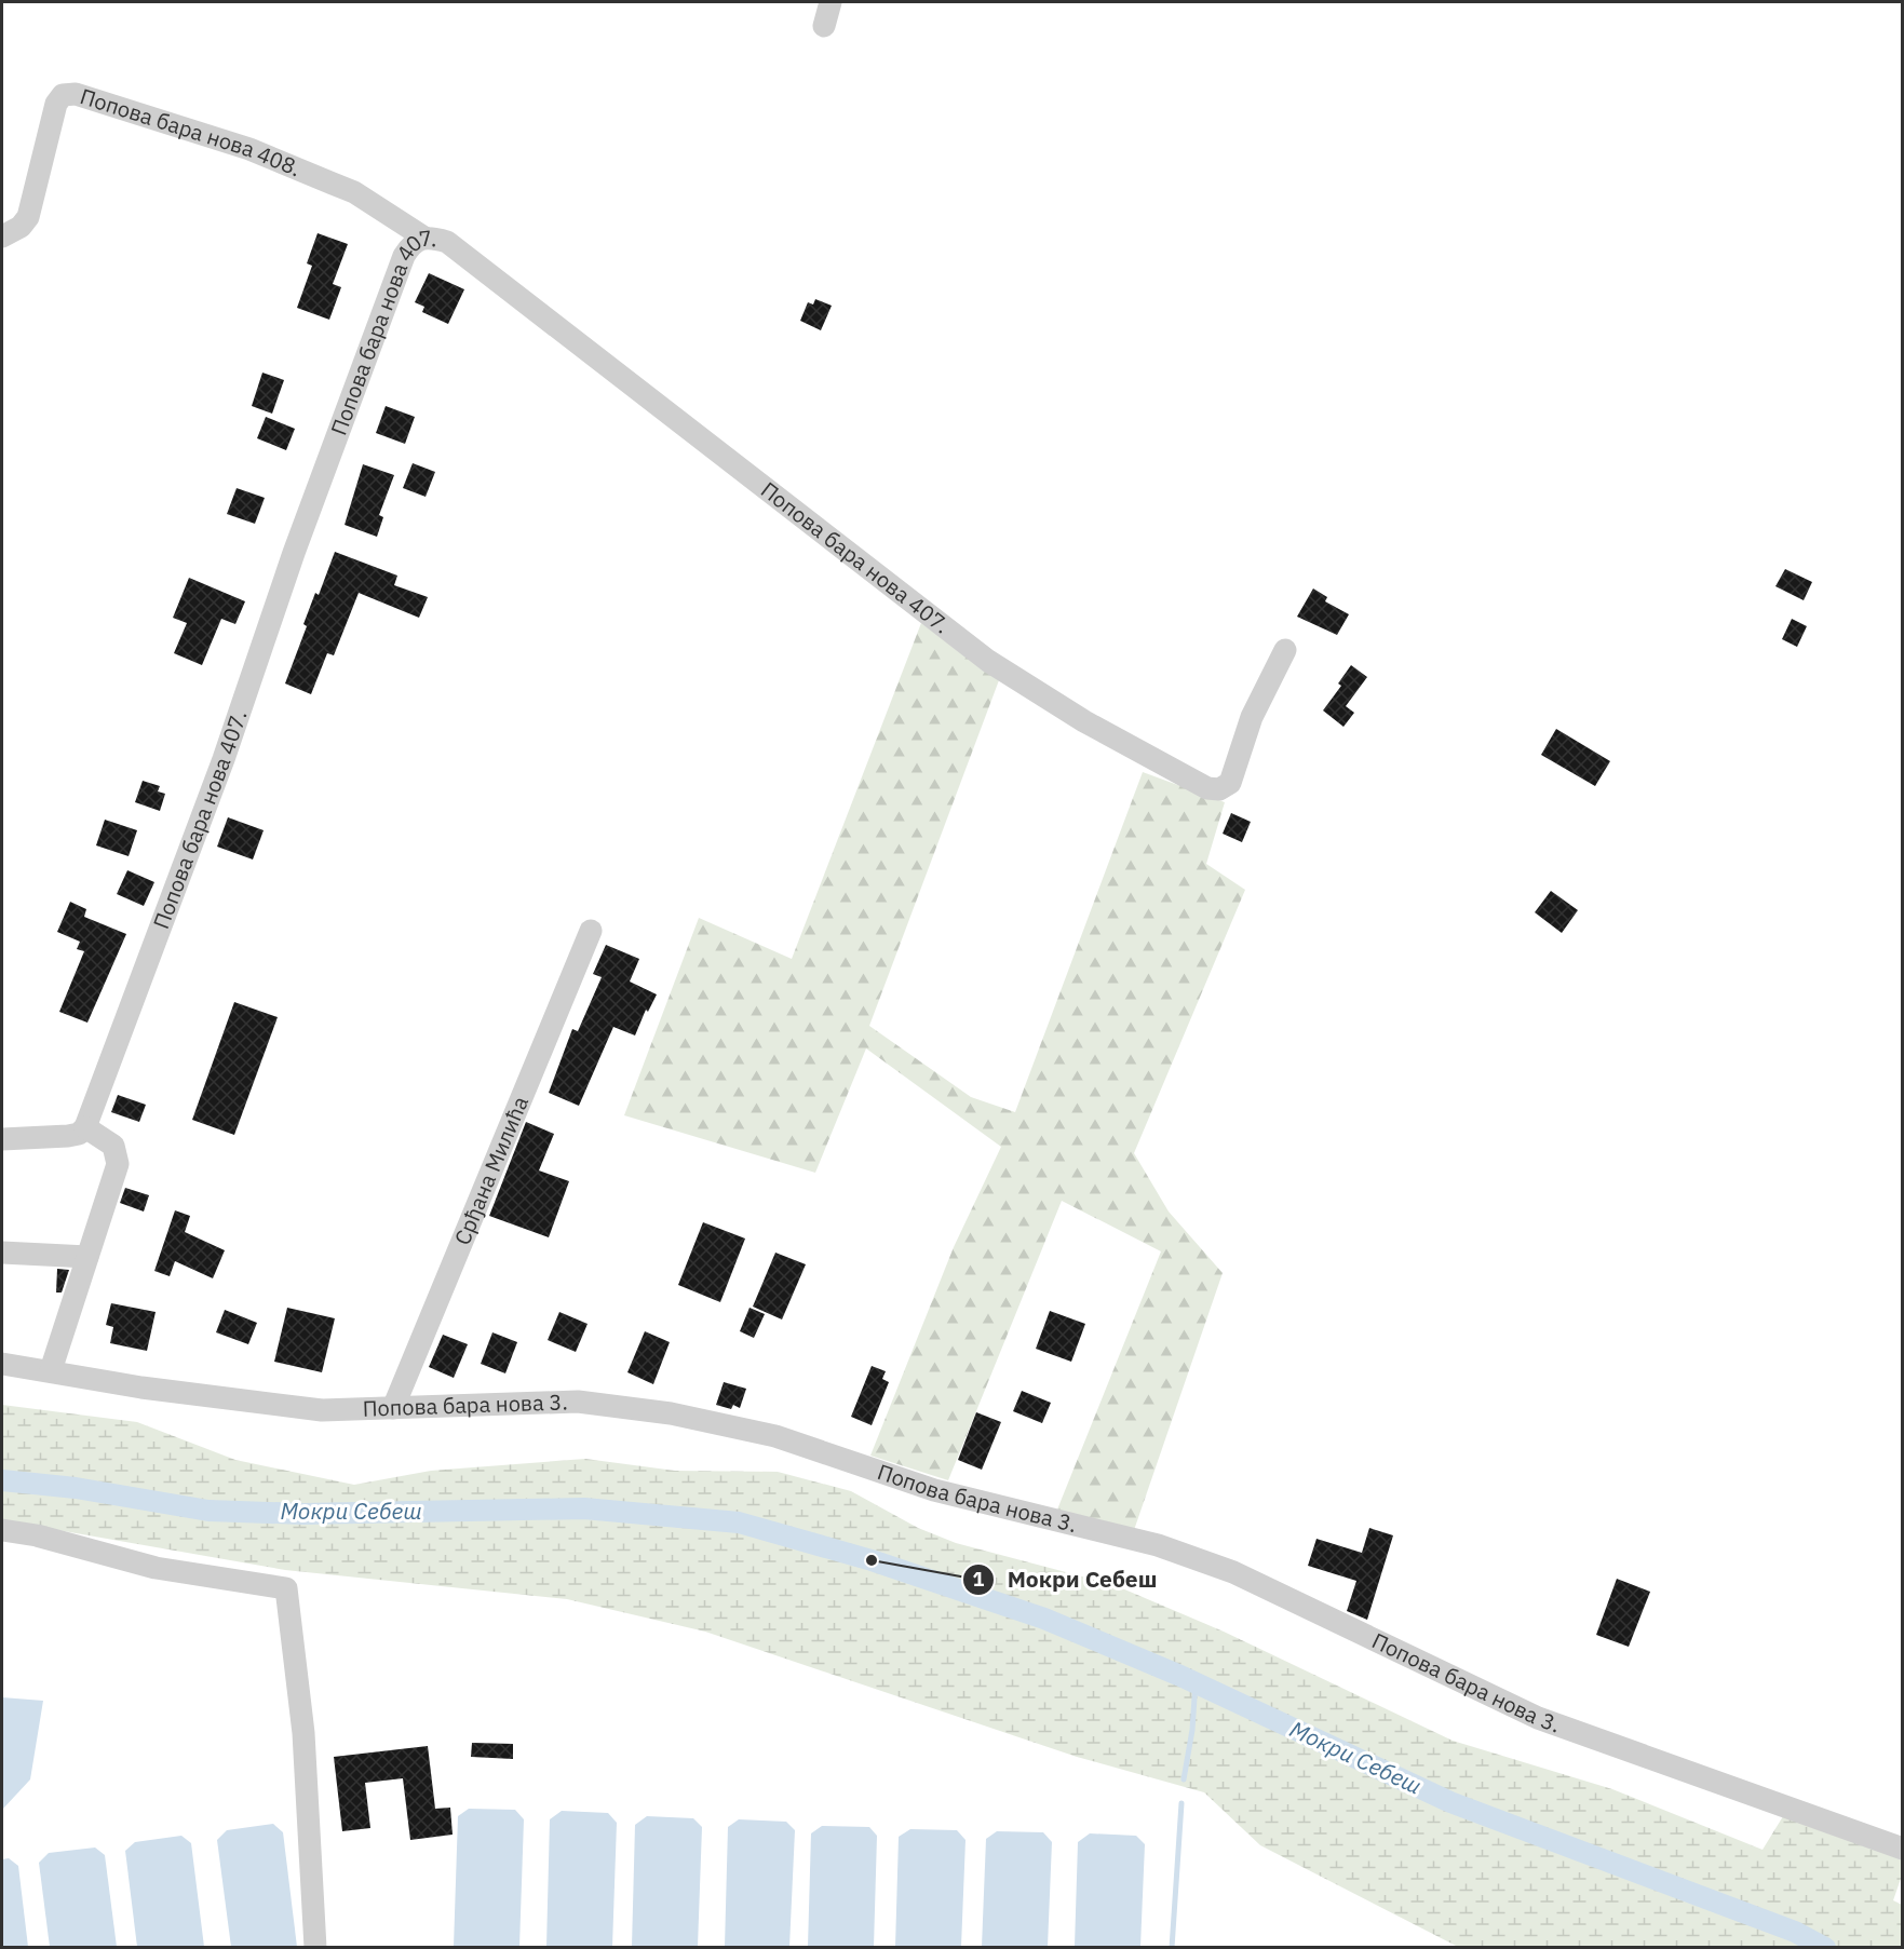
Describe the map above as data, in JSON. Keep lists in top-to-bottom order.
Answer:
{
  "streets": {
    "street": [
      "Попова бара нова 408.",
      "Попова бара нова 407.",
      "Срђана Милића",
      "Попова бара нова 3."
    ]
  },
  "crossings": [
    ["Попова бара нова 408.", "Попова бара нова 407."],
    ["Срђана Милића", "Попова бара нова 3."]
  ],
  "water": ["Мокри Себеш"],
  "places": ["Мокри Себеш"]
}
